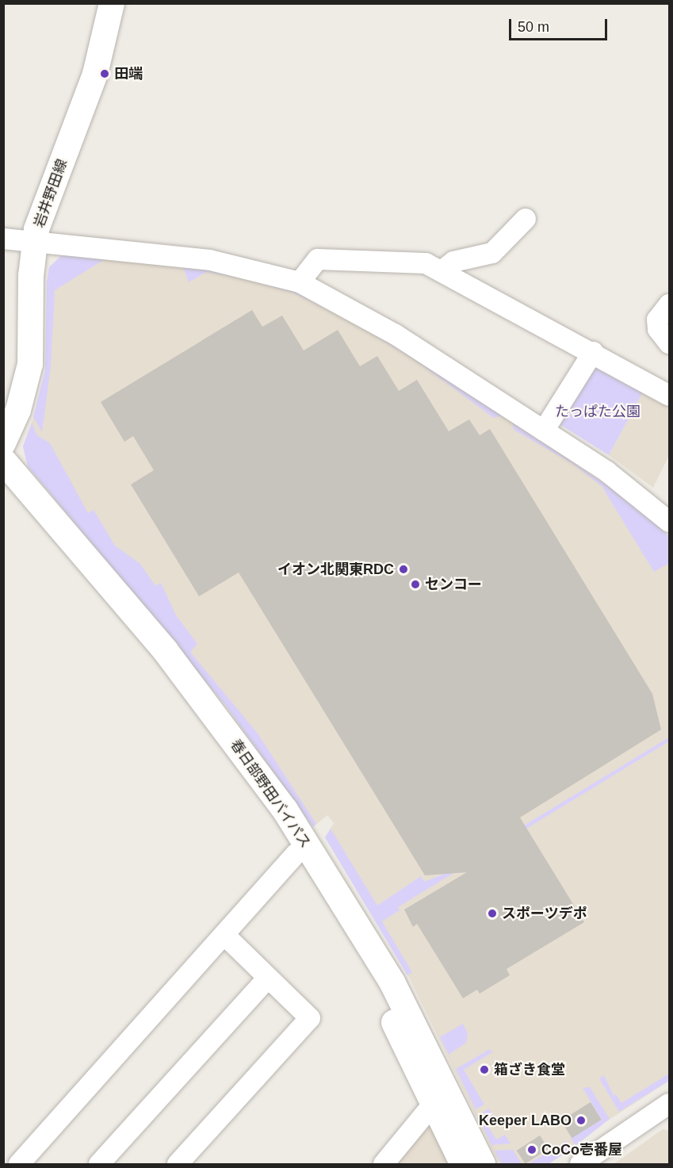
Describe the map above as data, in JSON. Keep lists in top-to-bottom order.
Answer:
{
  "streets": {
    "highway": ["春日部野田バイパス"],
    "main road": ["岩井野田線"]
  },
  "parks": ["たっぱた公園"],
  "places": [
    "田端",
    "イオン北関東RDC",
    "センコー",
    "スポーツデポ",
    "箱ざき食堂",
    "Keeper LABO",
    "CoCo壱番屋"
  ],
  "scale_bar": "50 m"
}
